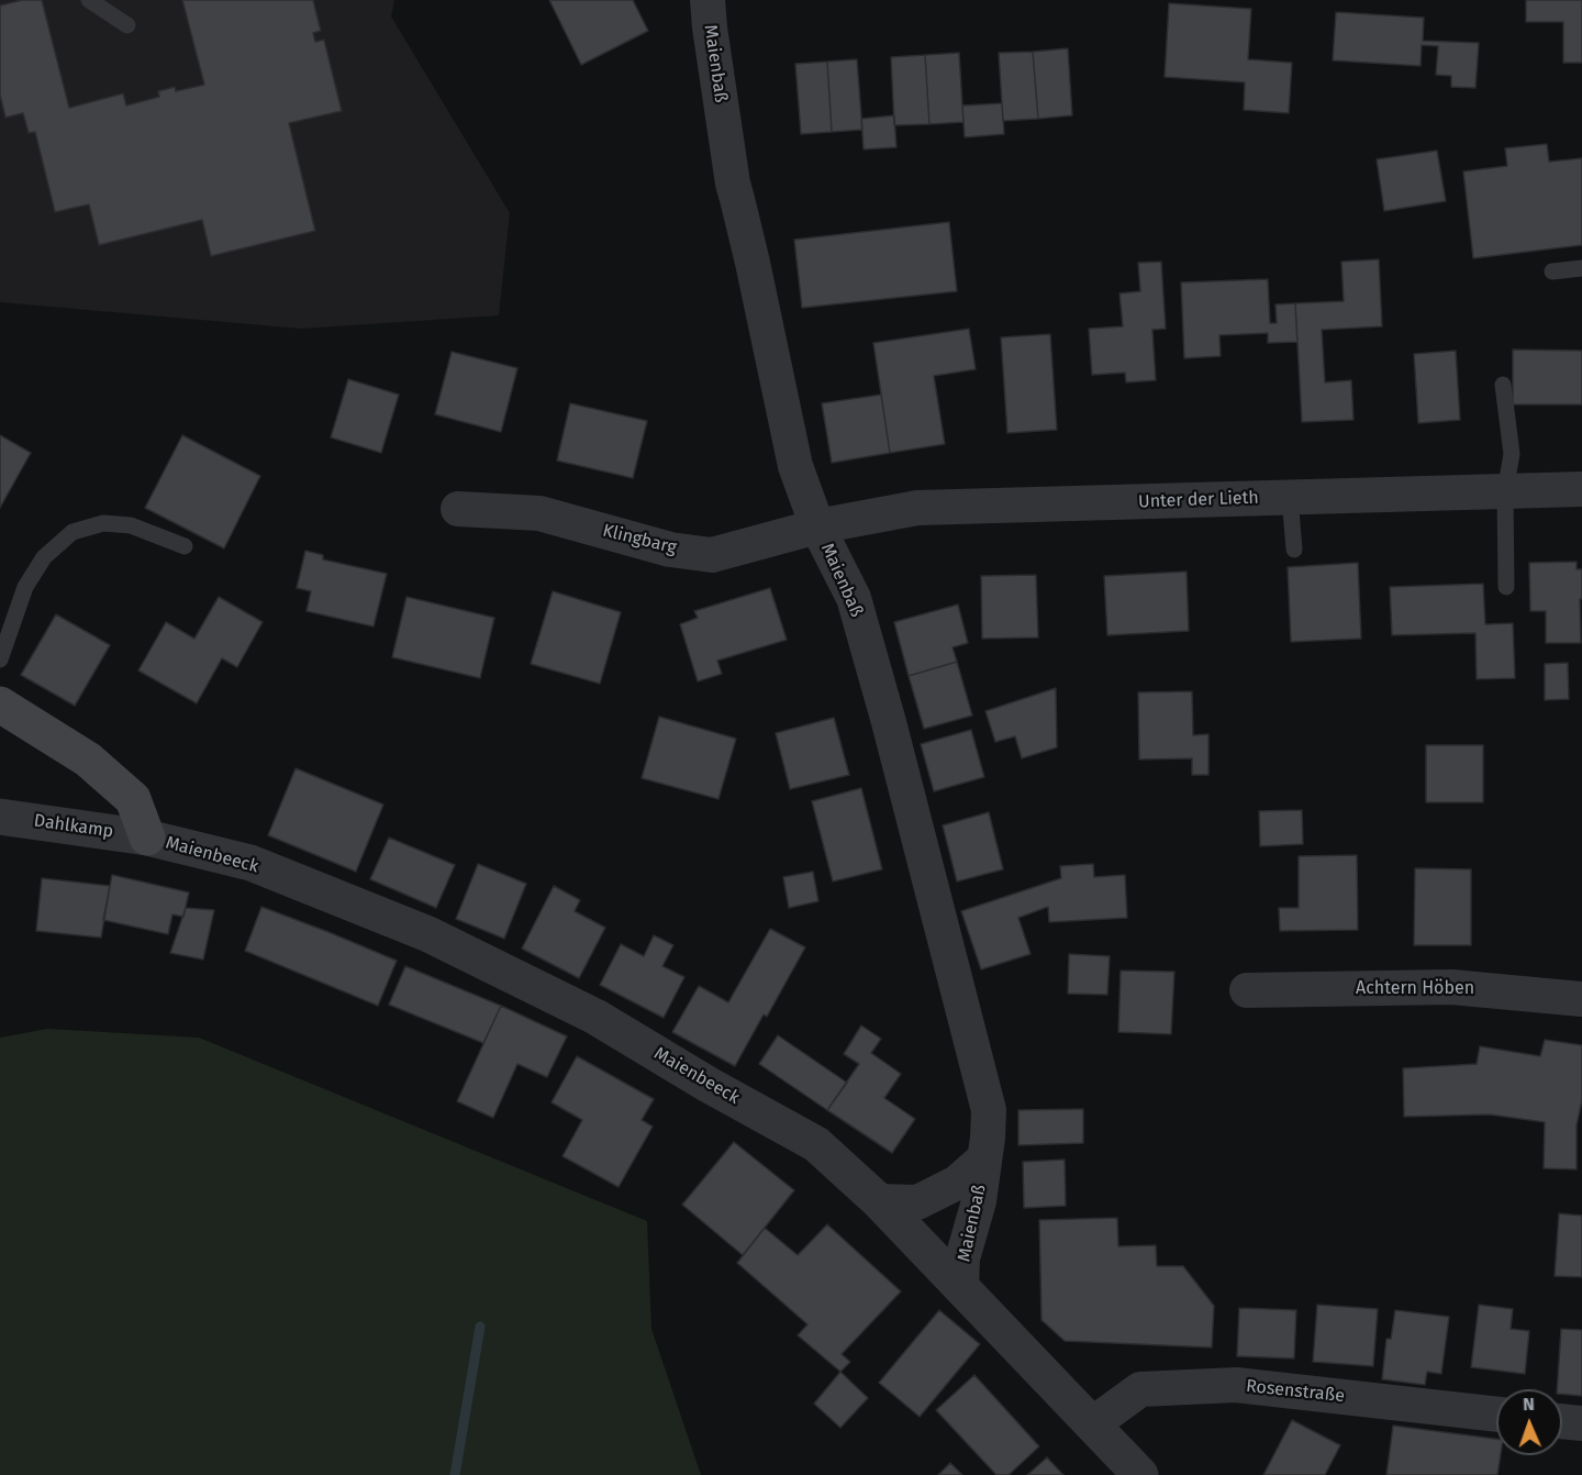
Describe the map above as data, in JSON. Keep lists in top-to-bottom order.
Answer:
{
  "streets": {
    "street": [
      "Maienbaß",
      "Unter der Lieth",
      "Klingbarg",
      "Dahlkamp",
      "Maienbeeck",
      "Achtern Höben",
      "Rosenstraße"
    ]
  },
  "crossings": [
    ["Maienbaß", "Unter der Lieth"],
    ["Maienbaß", "Klingbarg"],
    ["Maienbaß", "Maienbeeck"],
    ["Unter der Lieth", "Klingbarg"],
    ["Dahlkamp", "Maienbeeck"],
    ["Maienbeeck", "Rosenstraße"]
  ],
  "north": "top"
}
